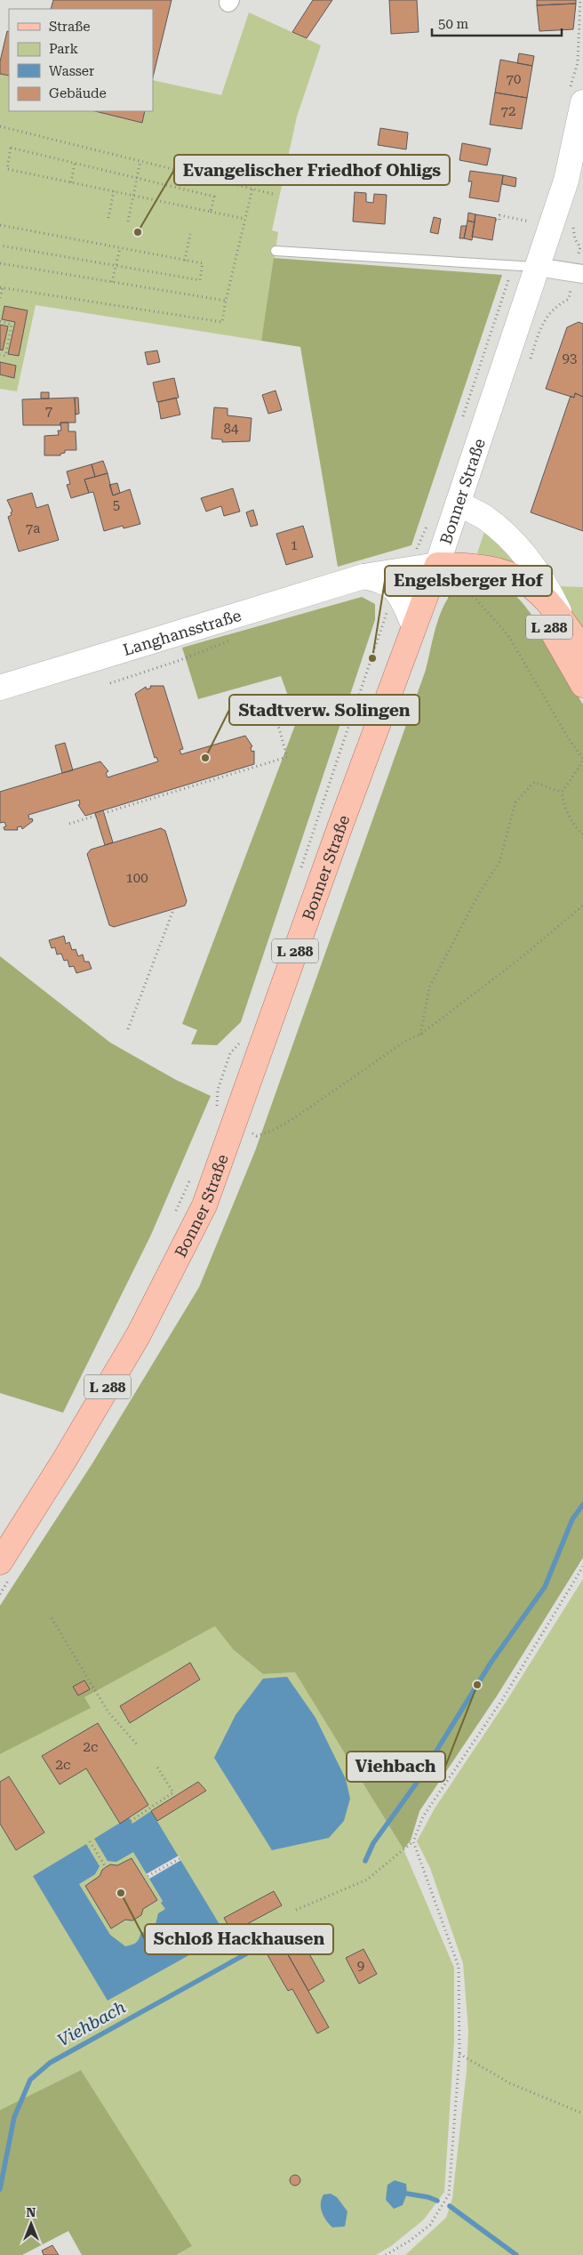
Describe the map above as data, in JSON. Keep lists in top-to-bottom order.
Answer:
{
  "streets": {
    "main road": ["Bonner Straße", "L 288", "Langhansstraße"]
  },
  "crossings": [
    ["Bonner Straße", "L 288"],
    ["Bonner Straße", "Langhansstraße"],
    ["L 288", "Langhansstraße"]
  ],
  "water": ["Viehbach"],
  "places": [
    "Evangelischer Friedhof Ohligs",
    "Engelsberger Hof",
    "Stadtverw. Solingen",
    "Viehbach",
    "Schloß Hackhausen"
  ],
  "house_numbers": [
    "70",
    "72",
    "93",
    "7",
    "84",
    "5",
    "7a",
    "1",
    "100",
    "2c",
    "2c",
    "9"
  ],
  "legend": [
    "Straße",
    "Park",
    "Wasser",
    "Gebäude"
  ],
  "scale_bar": "50 m",
  "north": "top"
}
